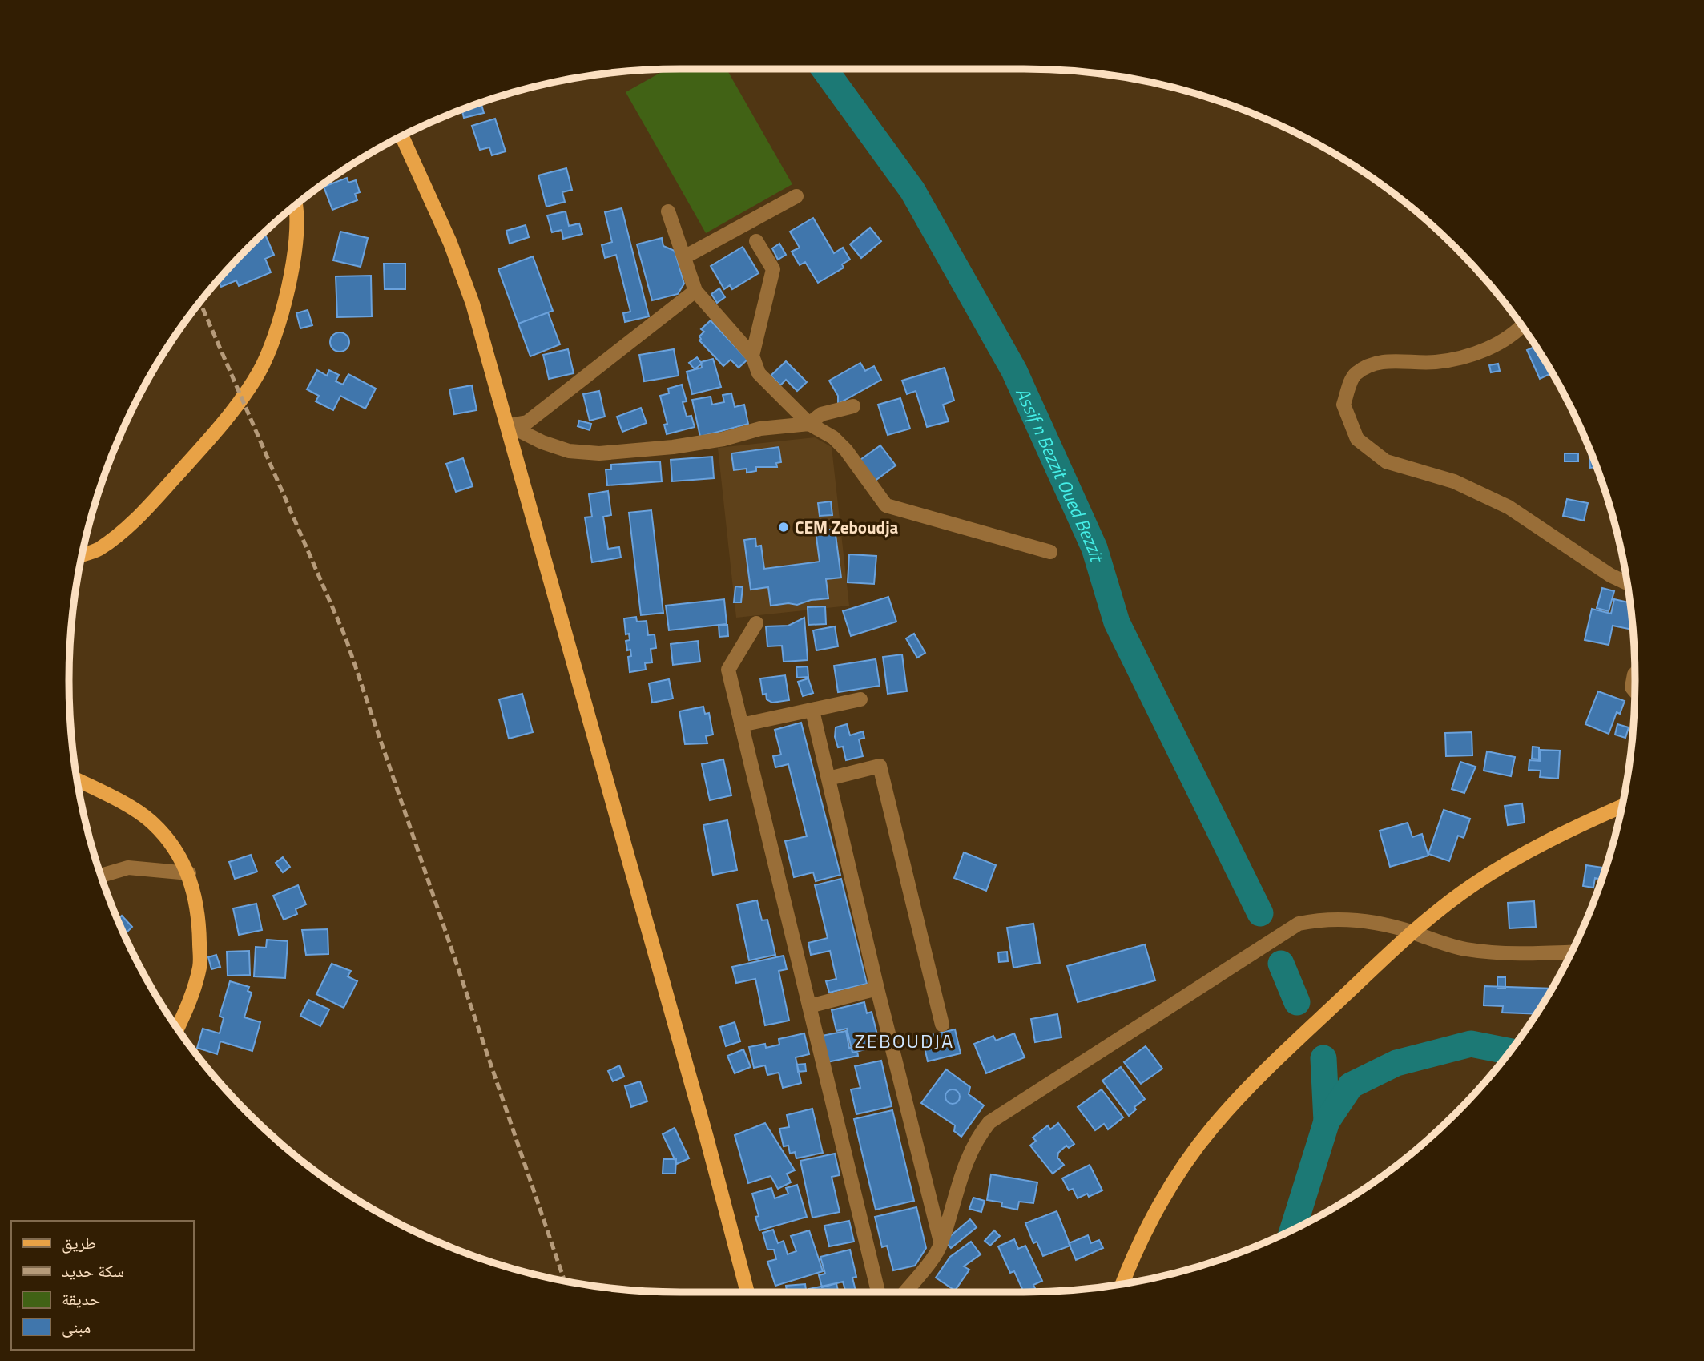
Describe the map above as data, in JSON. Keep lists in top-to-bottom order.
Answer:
{
  "districts": ["ZEBOUDJA"],
  "water": ["Assif n Bezzit Oued Bezzit"],
  "places": ["CEM Zeboudja"],
  "legend": [
    "طريق",
    "سكة حديد",
    "حديقة",
    "مبنى"
  ]
}
